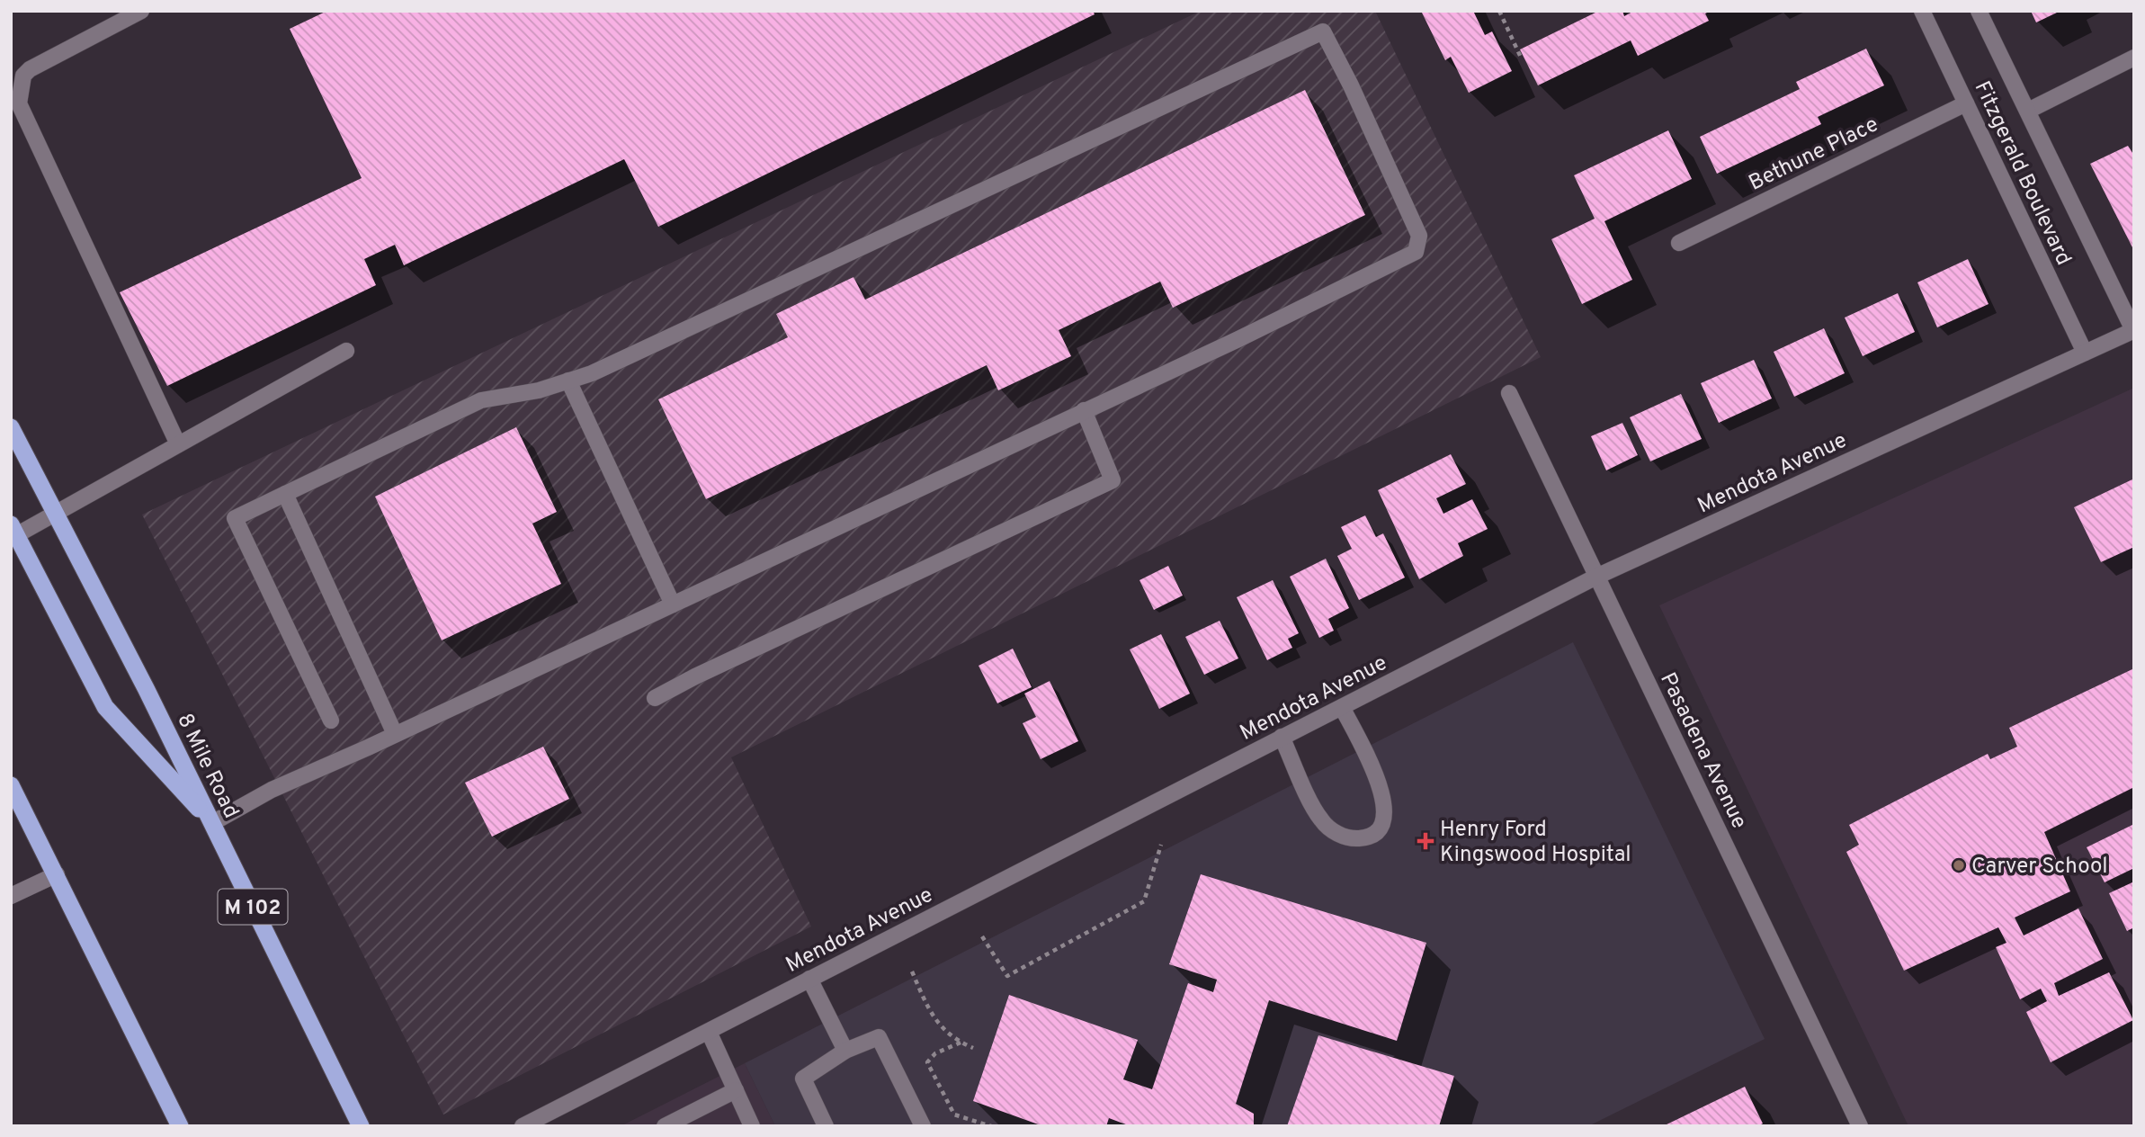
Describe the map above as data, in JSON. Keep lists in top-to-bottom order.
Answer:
{
  "streets": {
    "highway": ["8 Mile Road", "M 102"],
    "street": [
      "Bethune Place",
      "Fitzgerald Boulevard",
      "Mendota Avenue",
      "Pasadena Avenue"
    ]
  },
  "crossings": [
    ["Bethune Place", "Fitzgerald Boulevard"],
    ["Fitzgerald Boulevard", "Mendota Avenue"],
    ["Mendota Avenue", "Pasadena Avenue"]
  ],
  "places": {
    "health": ["Henry Ford Kingswood Hospital"],
    "other": ["Carver School"]
  }
}
